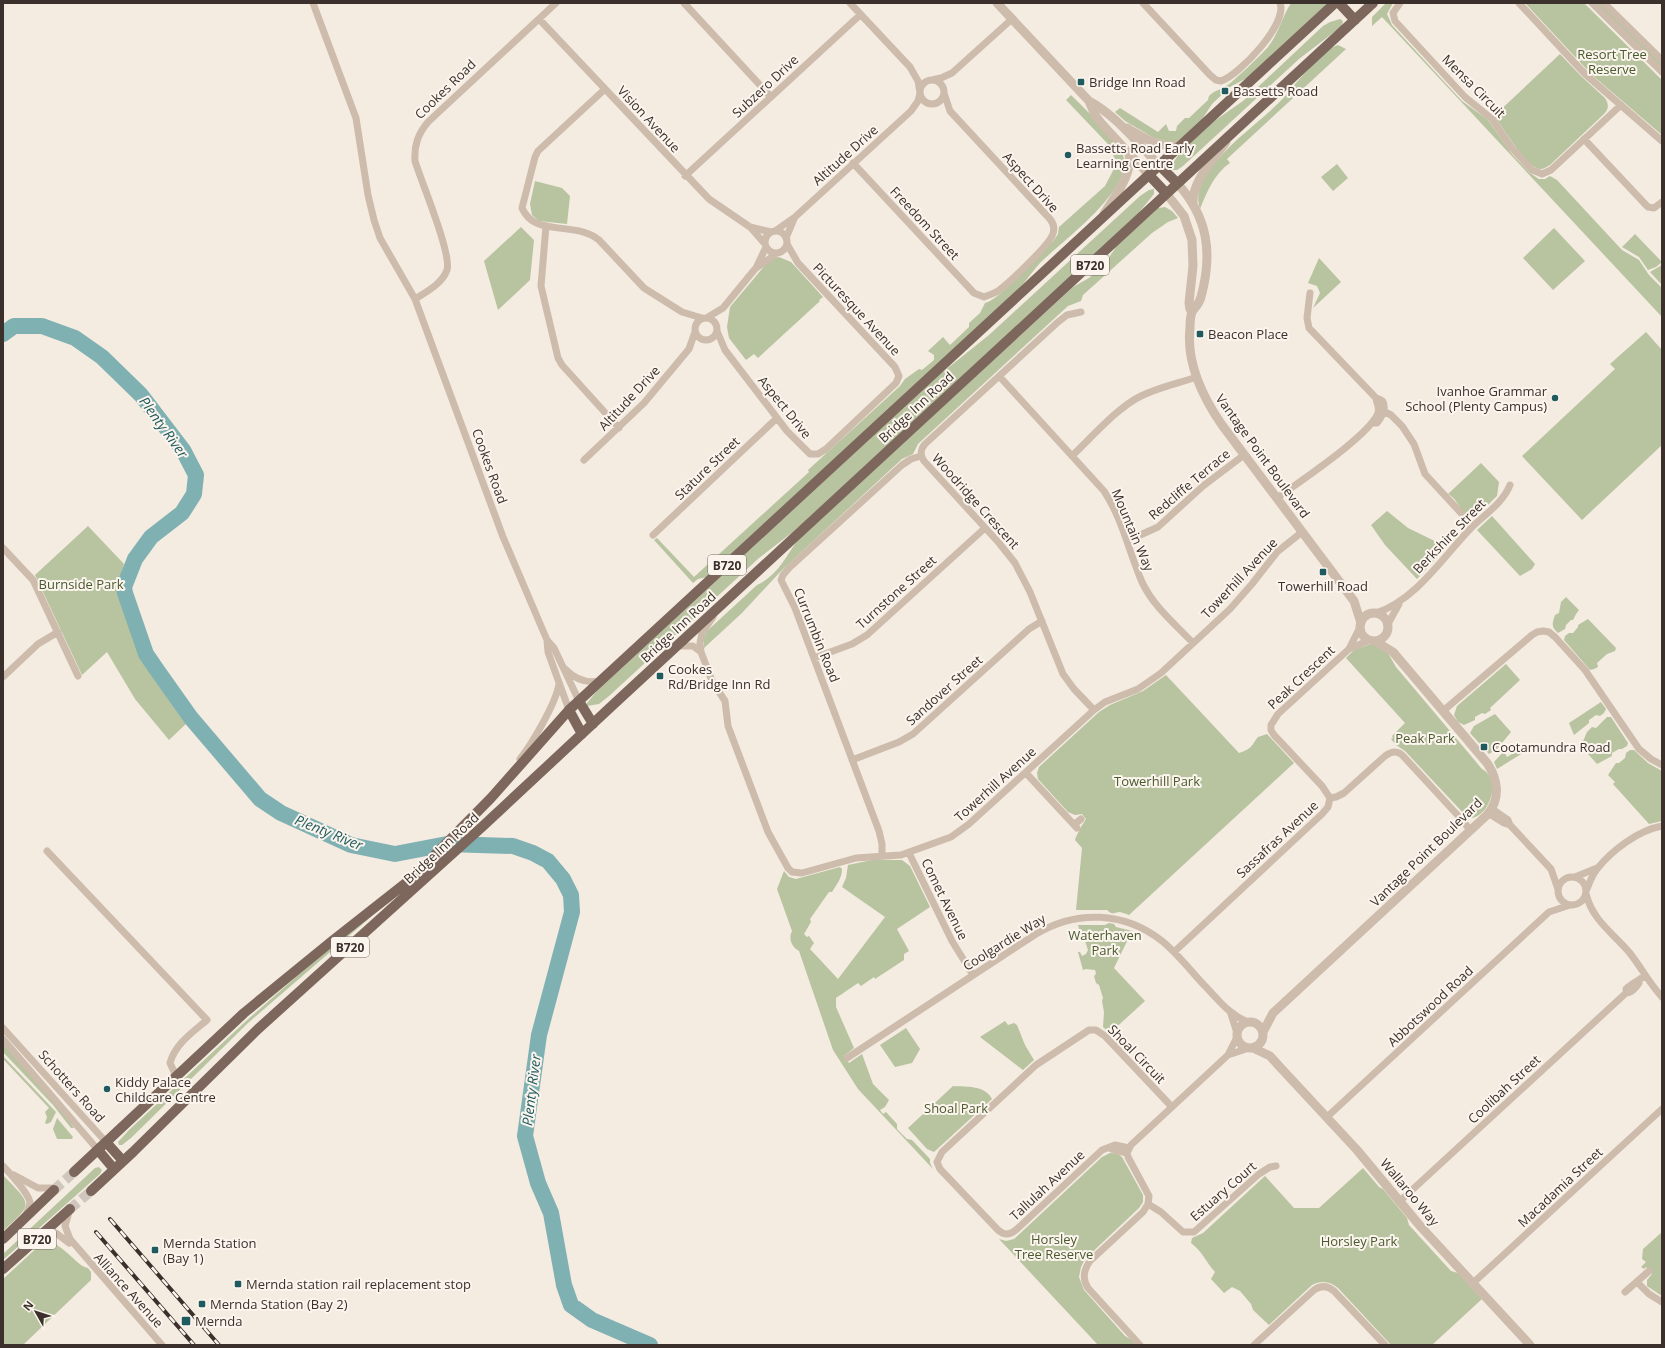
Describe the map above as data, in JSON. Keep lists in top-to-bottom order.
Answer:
{
  "streets": {
    "main road": [
      "Cookes Road",
      "B720",
      "Bridge Inn Road",
      "Vantage Point Boulevard",
      "Schotters Road"
    ],
    "street": [
      "Subzero Drive",
      "Mensa Circuit",
      "Vision Avenue",
      "Altitude Drive",
      "Aspect Drive",
      "Freedom Street",
      "Picturesque Avenue",
      "Stature Street",
      "Redcliffe Terrace",
      "Woodridge Crescent",
      "Mountain Way",
      "Berkshire Street",
      "Towerhill Avenue",
      "Turnstone Street",
      "Currumbin Road",
      "Peak Crescent",
      "Sandover Street",
      "Sassafras Avenue",
      "Comet Avenue",
      "Coolgardie Way",
      "Abbotswood Road",
      "Shoal Circuit",
      "Coolibah Street",
      "Tallulah Avenue",
      "Macadamia Street",
      "Estuary Court",
      "Wallaroo Way",
      "Alliance Avenue"
    ]
  },
  "crossings": [
    ["Subzero Drive", "Vision Avenue"],
    ["Cookes Road", "Vision Avenue"],
    ["Cookes Road", "Bridge Inn Road"],
    ["Vision Avenue", "Altitude Drive"],
    ["Vision Avenue", "Picturesque Avenue"],
    ["Altitude Drive", "Aspect Drive"],
    ["Altitude Drive", "Freedom Street"],
    ["Altitude Drive", "Picturesque Avenue"],
    ["Aspect Drive", "Freedom Street"],
    ["Aspect Drive", "Picturesque Avenue"],
    ["Aspect Drive", "Stature Street"],
    ["B720", "Alliance Avenue"],
    ["Bridge Inn Road", "Vantage Point Boulevard"],
    ["Bridge Inn Road", "Towerhill Avenue"],
    ["Bridge Inn Road", "Schotters Road"],
    ["Vantage Point Boulevard", "Redcliffe Terrace"],
    ["Vantage Point Boulevard", "Berkshire Street"],
    ["Vantage Point Boulevard", "Towerhill Avenue"],
    ["Vantage Point Boulevard", "Peak Crescent"],
    ["Vantage Point Boulevard", "Sassafras Avenue"],
    ["Vantage Point Boulevard", "Coolgardie Way"],
    ["Vantage Point Boulevard", "Wallaroo Way"],
    ["Redcliffe Terrace", "Mountain Way"],
    ["Woodridge Crescent", "Mountain Way"],
    ["Woodridge Crescent", "Towerhill Avenue"],
    ["Woodridge Crescent", "Turnstone Street"],
    ["Woodridge Crescent", "Currumbin Road"],
    ["Woodridge Crescent", "Sandover Street"],
    ["Mountain Way", "Towerhill Avenue"],
    ["Berkshire Street", "Peak Crescent"],
    ["Towerhill Avenue", "Currumbin Road"],
    ["Towerhill Avenue", "Comet Avenue"],
    ["Turnstone Street", "Currumbin Road"],
    ["Currumbin Road", "Sandover Street"],
    ["Peak Crescent", "Sassafras Avenue"],
    ["Sassafras Avenue", "Coolgardie Way"],
    ["Comet Avenue", "Coolgardie Way"],
    ["Coolgardie Way", "Wallaroo Way"],
    ["Abbotswood Road", "Wallaroo Way"],
    ["Shoal Circuit", "Tallulah Avenue"],
    ["Coolibah Street", "Wallaroo Way"],
    ["Macadamia Street", "Wallaroo Way"]
  ],
  "water": ["Plenty River"],
  "parks": [
    "Resort Tree Reserve",
    "Burnside Park",
    "Peak Park",
    "Towerhill Park",
    "Waterhaven Park",
    "Shoal Park",
    "Horsley Tree Reserve",
    "Horsley Park"
  ],
  "places": {
    "transit": [
      "Bridge Inn Road",
      "Bassetts Road",
      "Beacon Place",
      "Towerhill Road",
      "Cookes Rd/Bridge Inn Rd",
      "Cootamundra Road",
      "Mernda Station (Bay 1)",
      "Mernda station rail replacement stop",
      "Mernda Station (Bay 2)",
      "Mernda"
    ],
    "other": ["Bassetts Road Early Learning Centre", "Ivanhoe Grammar School (Plenty Campus)", "Kiddy Palace Childcare Centre"]
  },
  "north": "top left"
}
